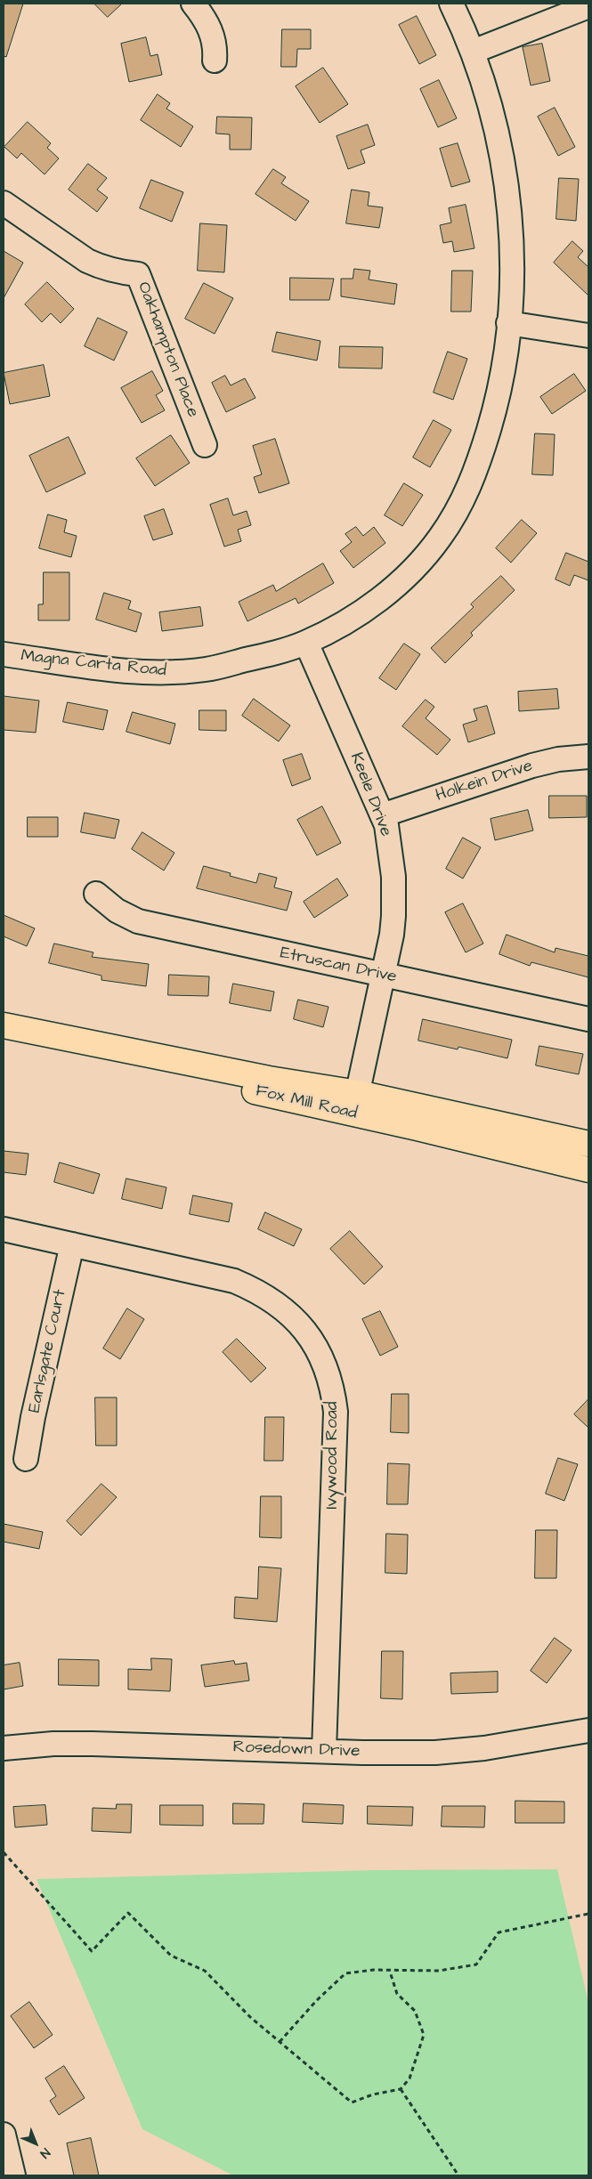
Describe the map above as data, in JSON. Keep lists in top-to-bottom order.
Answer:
{
  "streets": {
    "main road": ["Fox Mill Road"],
    "street": [
      "Oakhampton Place",
      "Magna Carta Road",
      "Holkein Drive",
      "Keele Drive",
      "Etruscan Drive",
      "Earlsgate Court",
      "Ivywood Road",
      "Rosedown Drive"
    ]
  },
  "crossings": [
    ["Magna Carta Road", "Keele Drive"],
    ["Holkein Drive", "Keele Drive"],
    ["Keele Drive", "Etruscan Drive"],
    ["Keele Drive", "Fox Mill Road"],
    ["Earlsgate Court", "Ivywood Road"],
    ["Ivywood Road", "Rosedown Drive"]
  ],
  "north": "bottom right"
}
